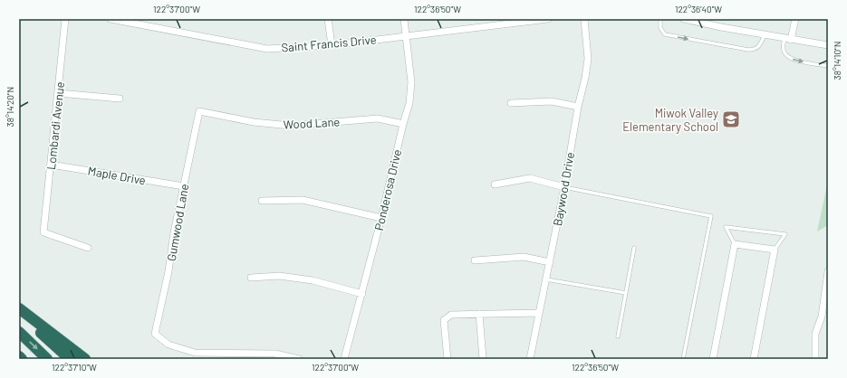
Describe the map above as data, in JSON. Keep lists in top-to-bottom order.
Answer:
{
  "streets": {
    "street": [
      "Saint Francis Drive",
      "Wood Lane",
      "Lombardi Avenue",
      "Maple Drive",
      "Baywood Drive",
      "Ponderosa Drive",
      "Gumwood Lane"
    ]
  },
  "crossings": [
    ["Saint Francis Drive", "Ponderosa Drive"],
    ["Wood Lane", "Ponderosa Drive"],
    ["Wood Lane", "Gumwood Lane"],
    ["Lombardi Avenue", "Maple Drive"],
    ["Maple Drive", "Gumwood Lane"]
  ],
  "places": {
    "school or university": ["Miwok Valley Elementary School"]
  },
  "coordinates": [
    "122°37'00\"W",
    "122°36'50\"W",
    "122°36'40\"W",
    "38°14'10\"N",
    "38°14'20\"N",
    "122°37'10\"W"
  ]
}
